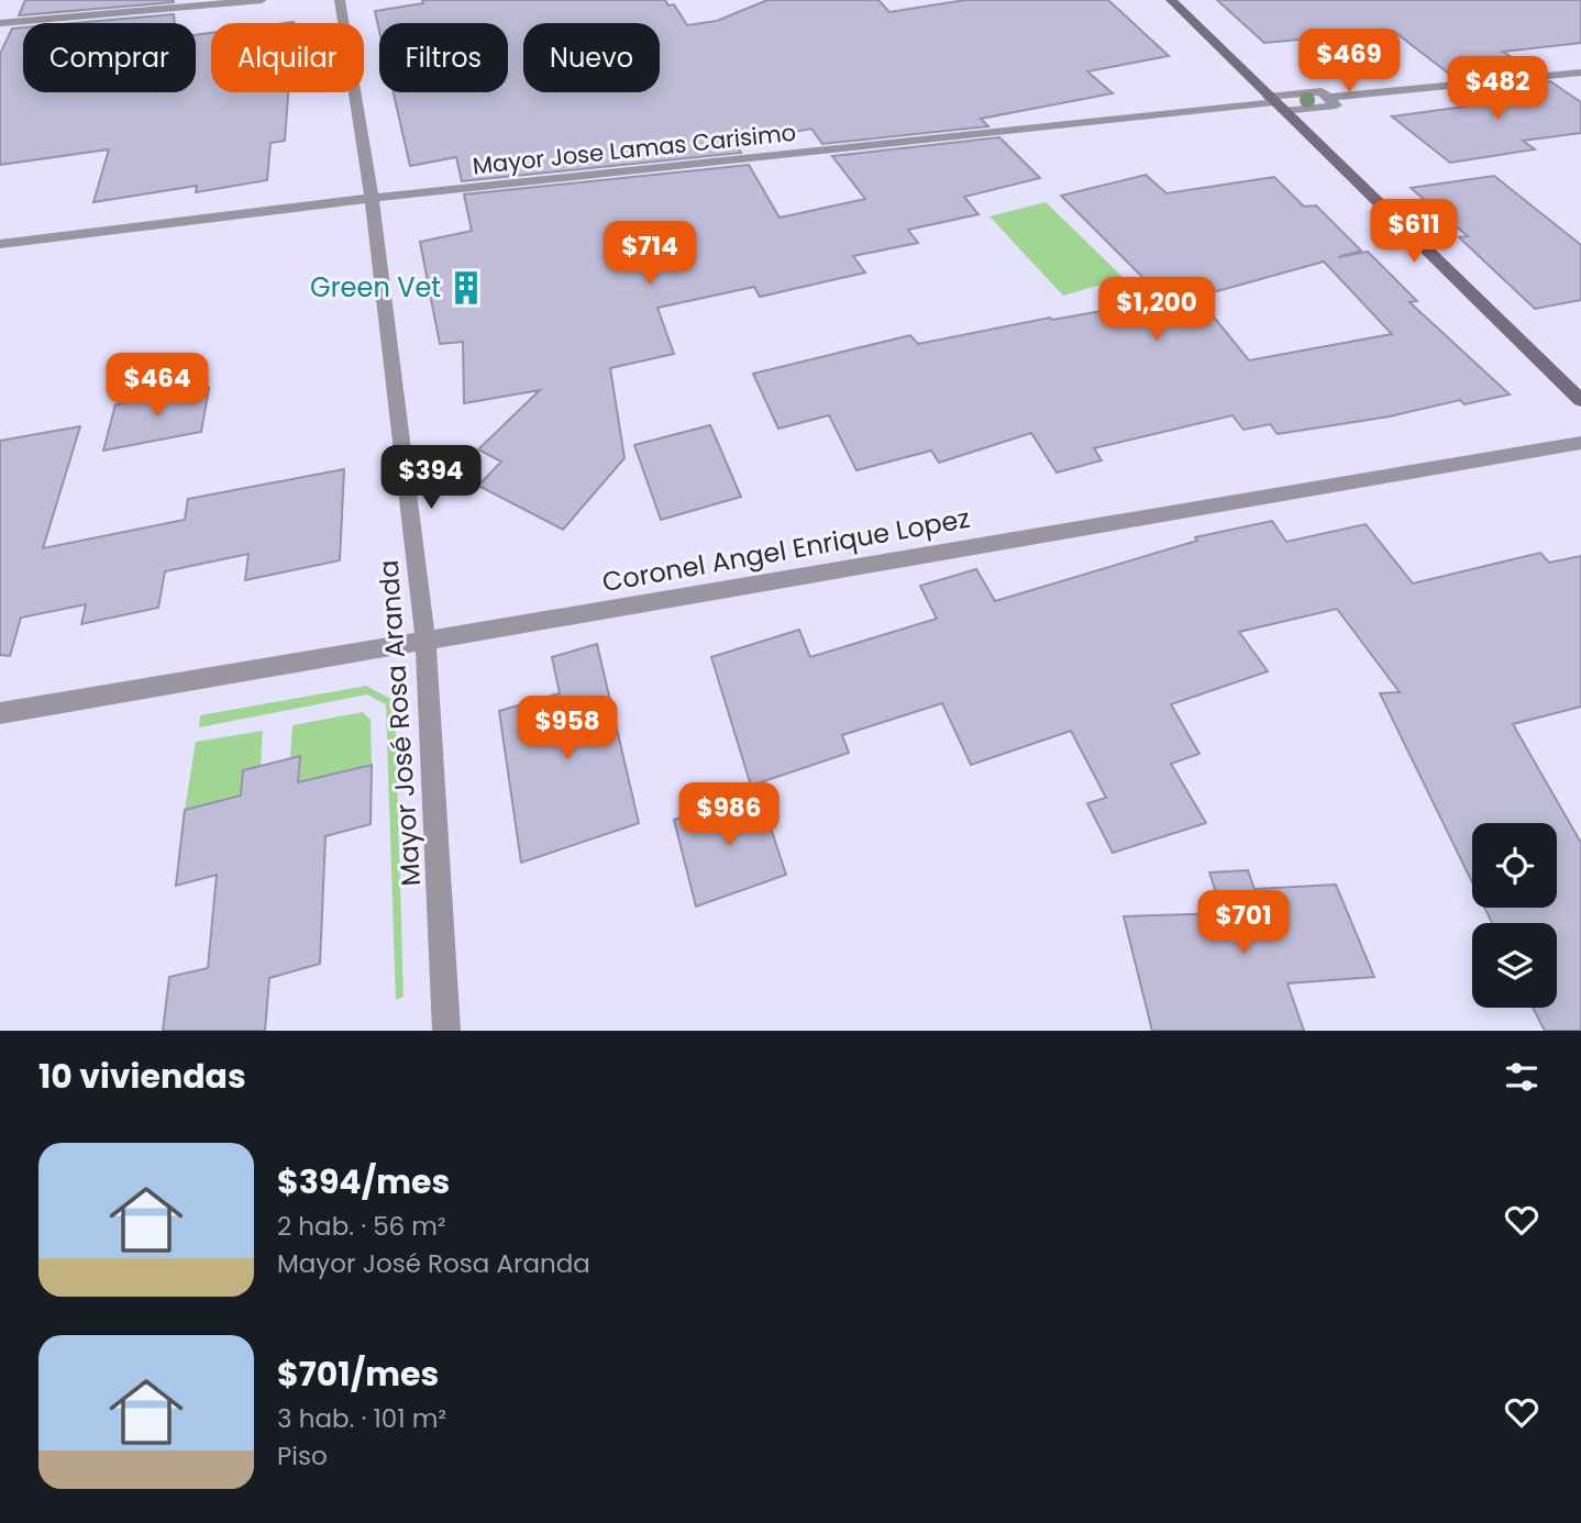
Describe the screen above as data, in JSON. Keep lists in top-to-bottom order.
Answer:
{
  "streets": {
    "street": ["Mayor Jose Lamas Carisimo", "Coronel Angel Enrique Lopez", "Mayor José Rosa Aranda"]
  },
  "crossings": [
    ["Mayor Jose Lamas Carisimo", "Mayor José Rosa Aranda"],
    ["Coronel Angel Enrique Lopez", "Mayor José Rosa Aranda"]
  ],
  "places": {
    "building": ["Green Vet"]
  },
  "page": {
    "chip": [
      "Comprar",
      "Alquilar",
      "Filtros",
      "Nuevo"
    ],
    "price": [
      "$469",
      "$482",
      "$611",
      "$714",
      "$1,200",
      "$464",
      "$394",
      "$958",
      "$986",
      "$701"
    ],
    "heading": "10 viviendas",
    "list": [
      {
        "name": "$394/mes",
        "note": "2 hab. · 56 m² · Mayor José Rosa Aranda"
      },
      {
        "name": "$701/mes",
        "note": "3 hab. · 101 m² · Piso"
      }
    ]
  }
}
